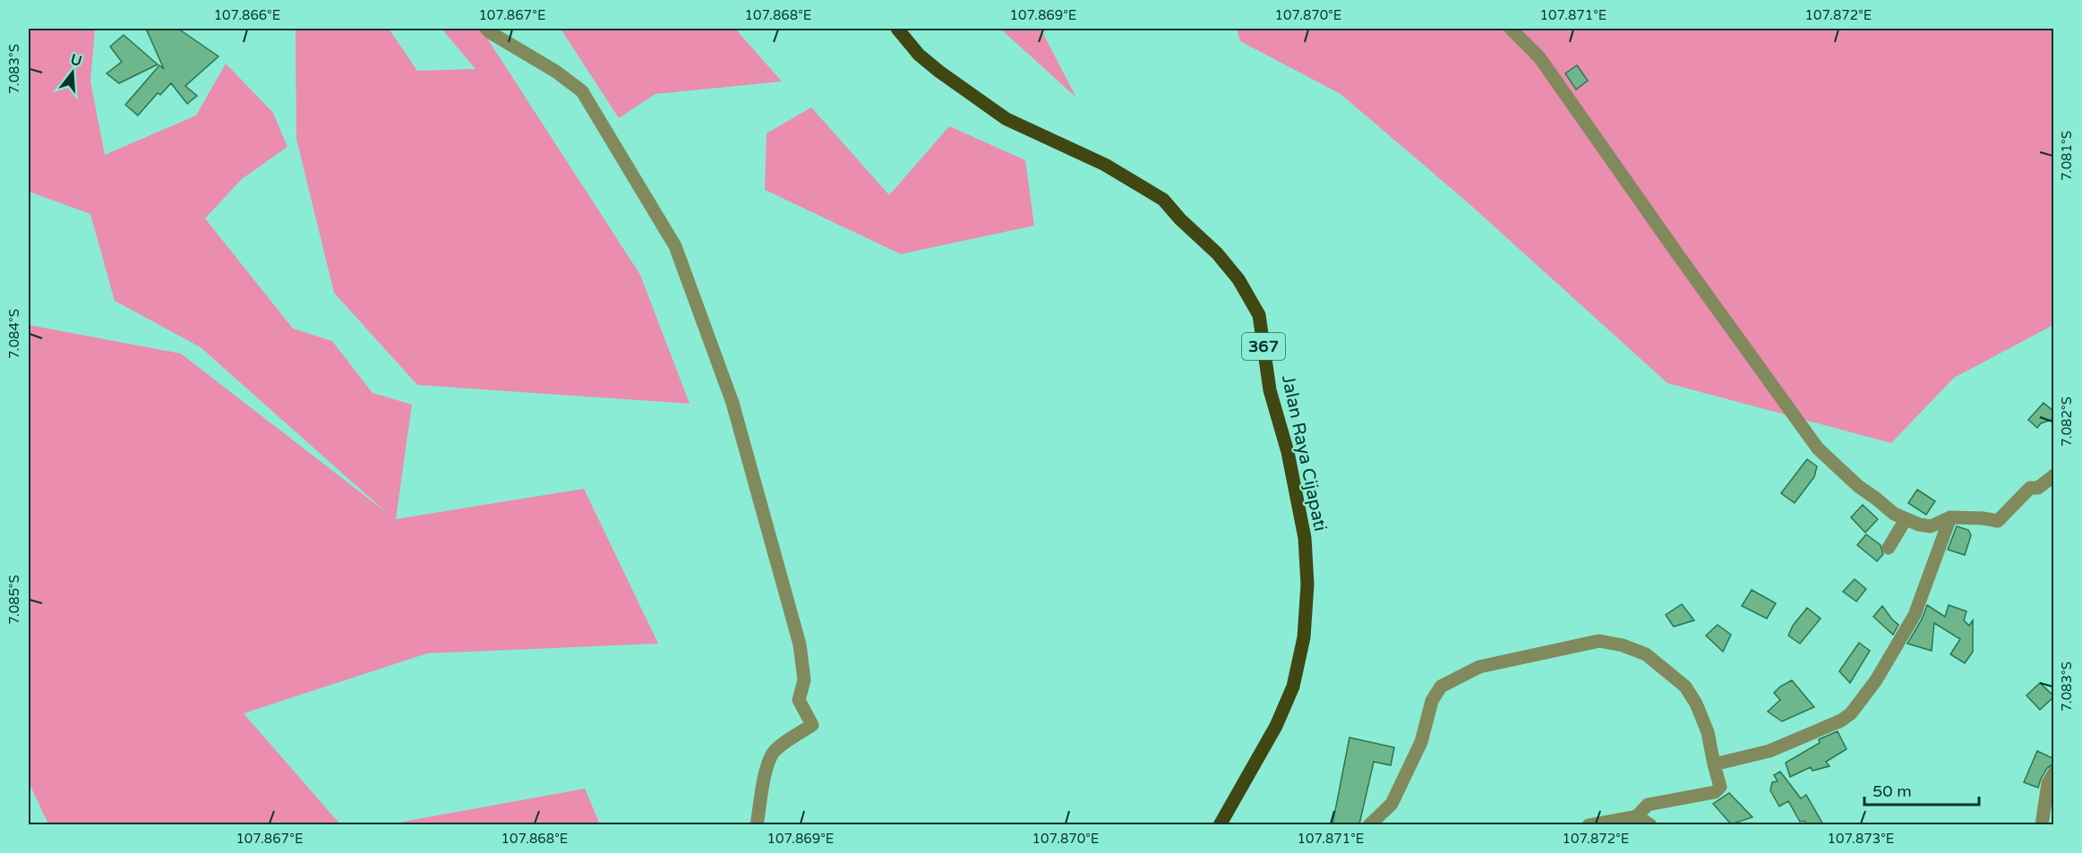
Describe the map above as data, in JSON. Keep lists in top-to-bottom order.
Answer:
{
  "streets": {
    "main road": ["367", "Jalan Raya Cijapati"]
  },
  "scale_bar": "50 m",
  "north": "top",
  "coordinates": [
    "107.866°E",
    "107.867°E",
    "107.868°E",
    "107.869°E",
    "107.870°E",
    "107.871°E",
    "107.872°E",
    "7.083°S",
    "7.081°S",
    "7.084°S",
    "7.082°S",
    "7.085°S",
    "107.873°E"
  ]
}
